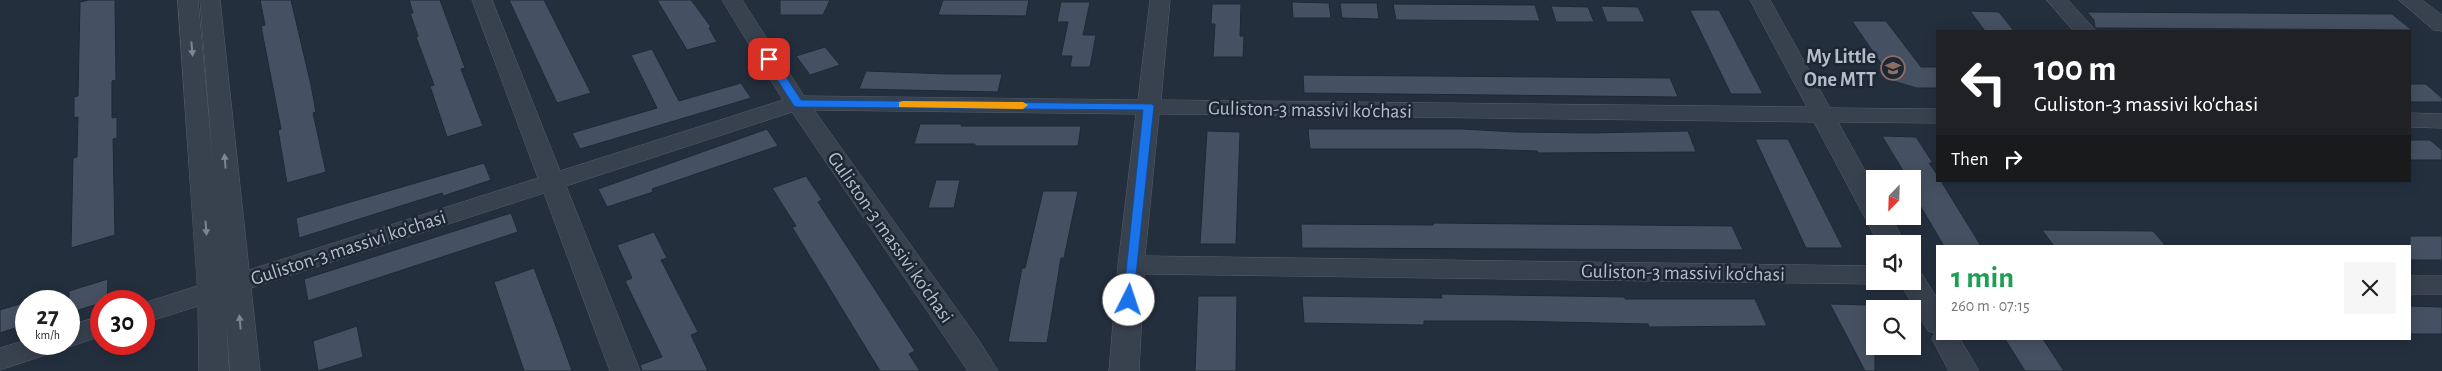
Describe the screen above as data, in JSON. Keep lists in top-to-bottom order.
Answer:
{
  "streets": {
    "street": ["Guliston-3 massivi ko'chasi"]
  },
  "places": {
    "school or university": ["My Little One MTT"]
  },
  "north": "bottom left",
  "page": {
    "turn": ["100 m", "Guliston-3 massivi ko'chasi"],
    "then": "Then",
    "heading": ["1 min", "260 m · 07:15"],
    "speed": "27 km/h",
    "limit": "30"
  }
}
